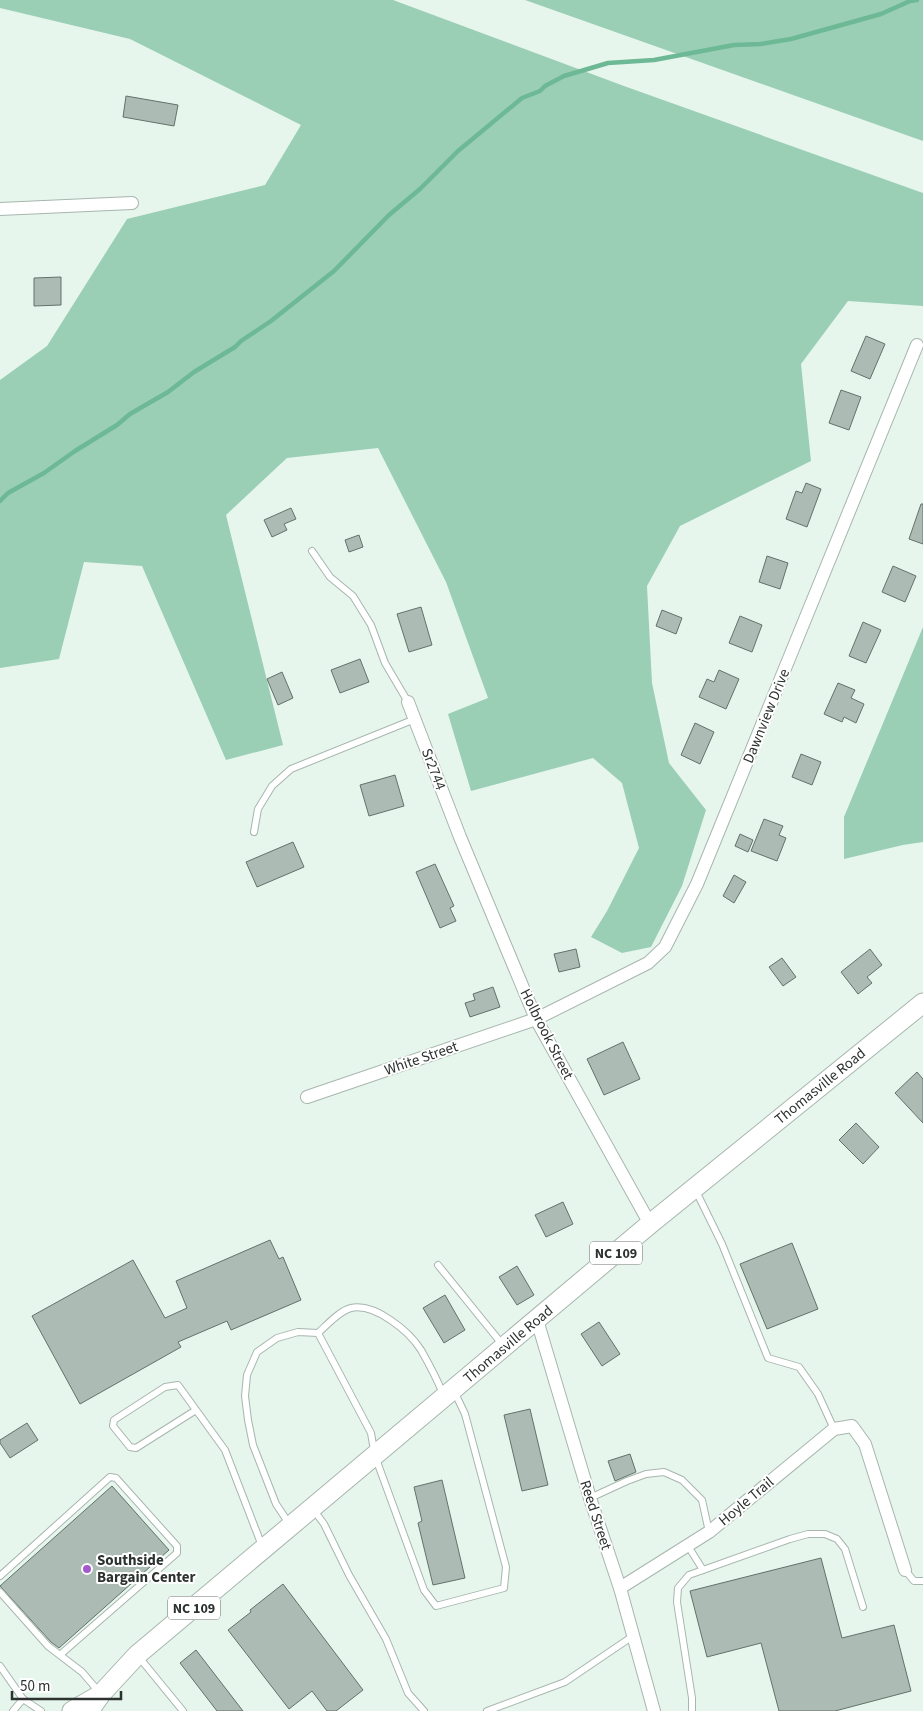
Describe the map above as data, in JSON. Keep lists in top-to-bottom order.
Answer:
{
  "streets": {
    "main road": ["Thomasville Road", "NC 109"],
    "street": [
      "Dawnview Drive",
      "Sr2744",
      "Holbrook Street",
      "White Street",
      "Hoyle Trail",
      "Reed Street"
    ]
  },
  "crossings": [
    ["Dawnview Drive", "Holbrook Street"],
    ["Dawnview Drive", "White Street"],
    ["Sr2744", "Holbrook Street"],
    ["Holbrook Street", "White Street"],
    ["Holbrook Street", "Thomasville Road"],
    ["Thomasville Road", "Reed Street"],
    ["Hoyle Trail", "Reed Street"]
  ],
  "places": ["Southside Bargain Center"],
  "scale_bar": "50 m"
}
